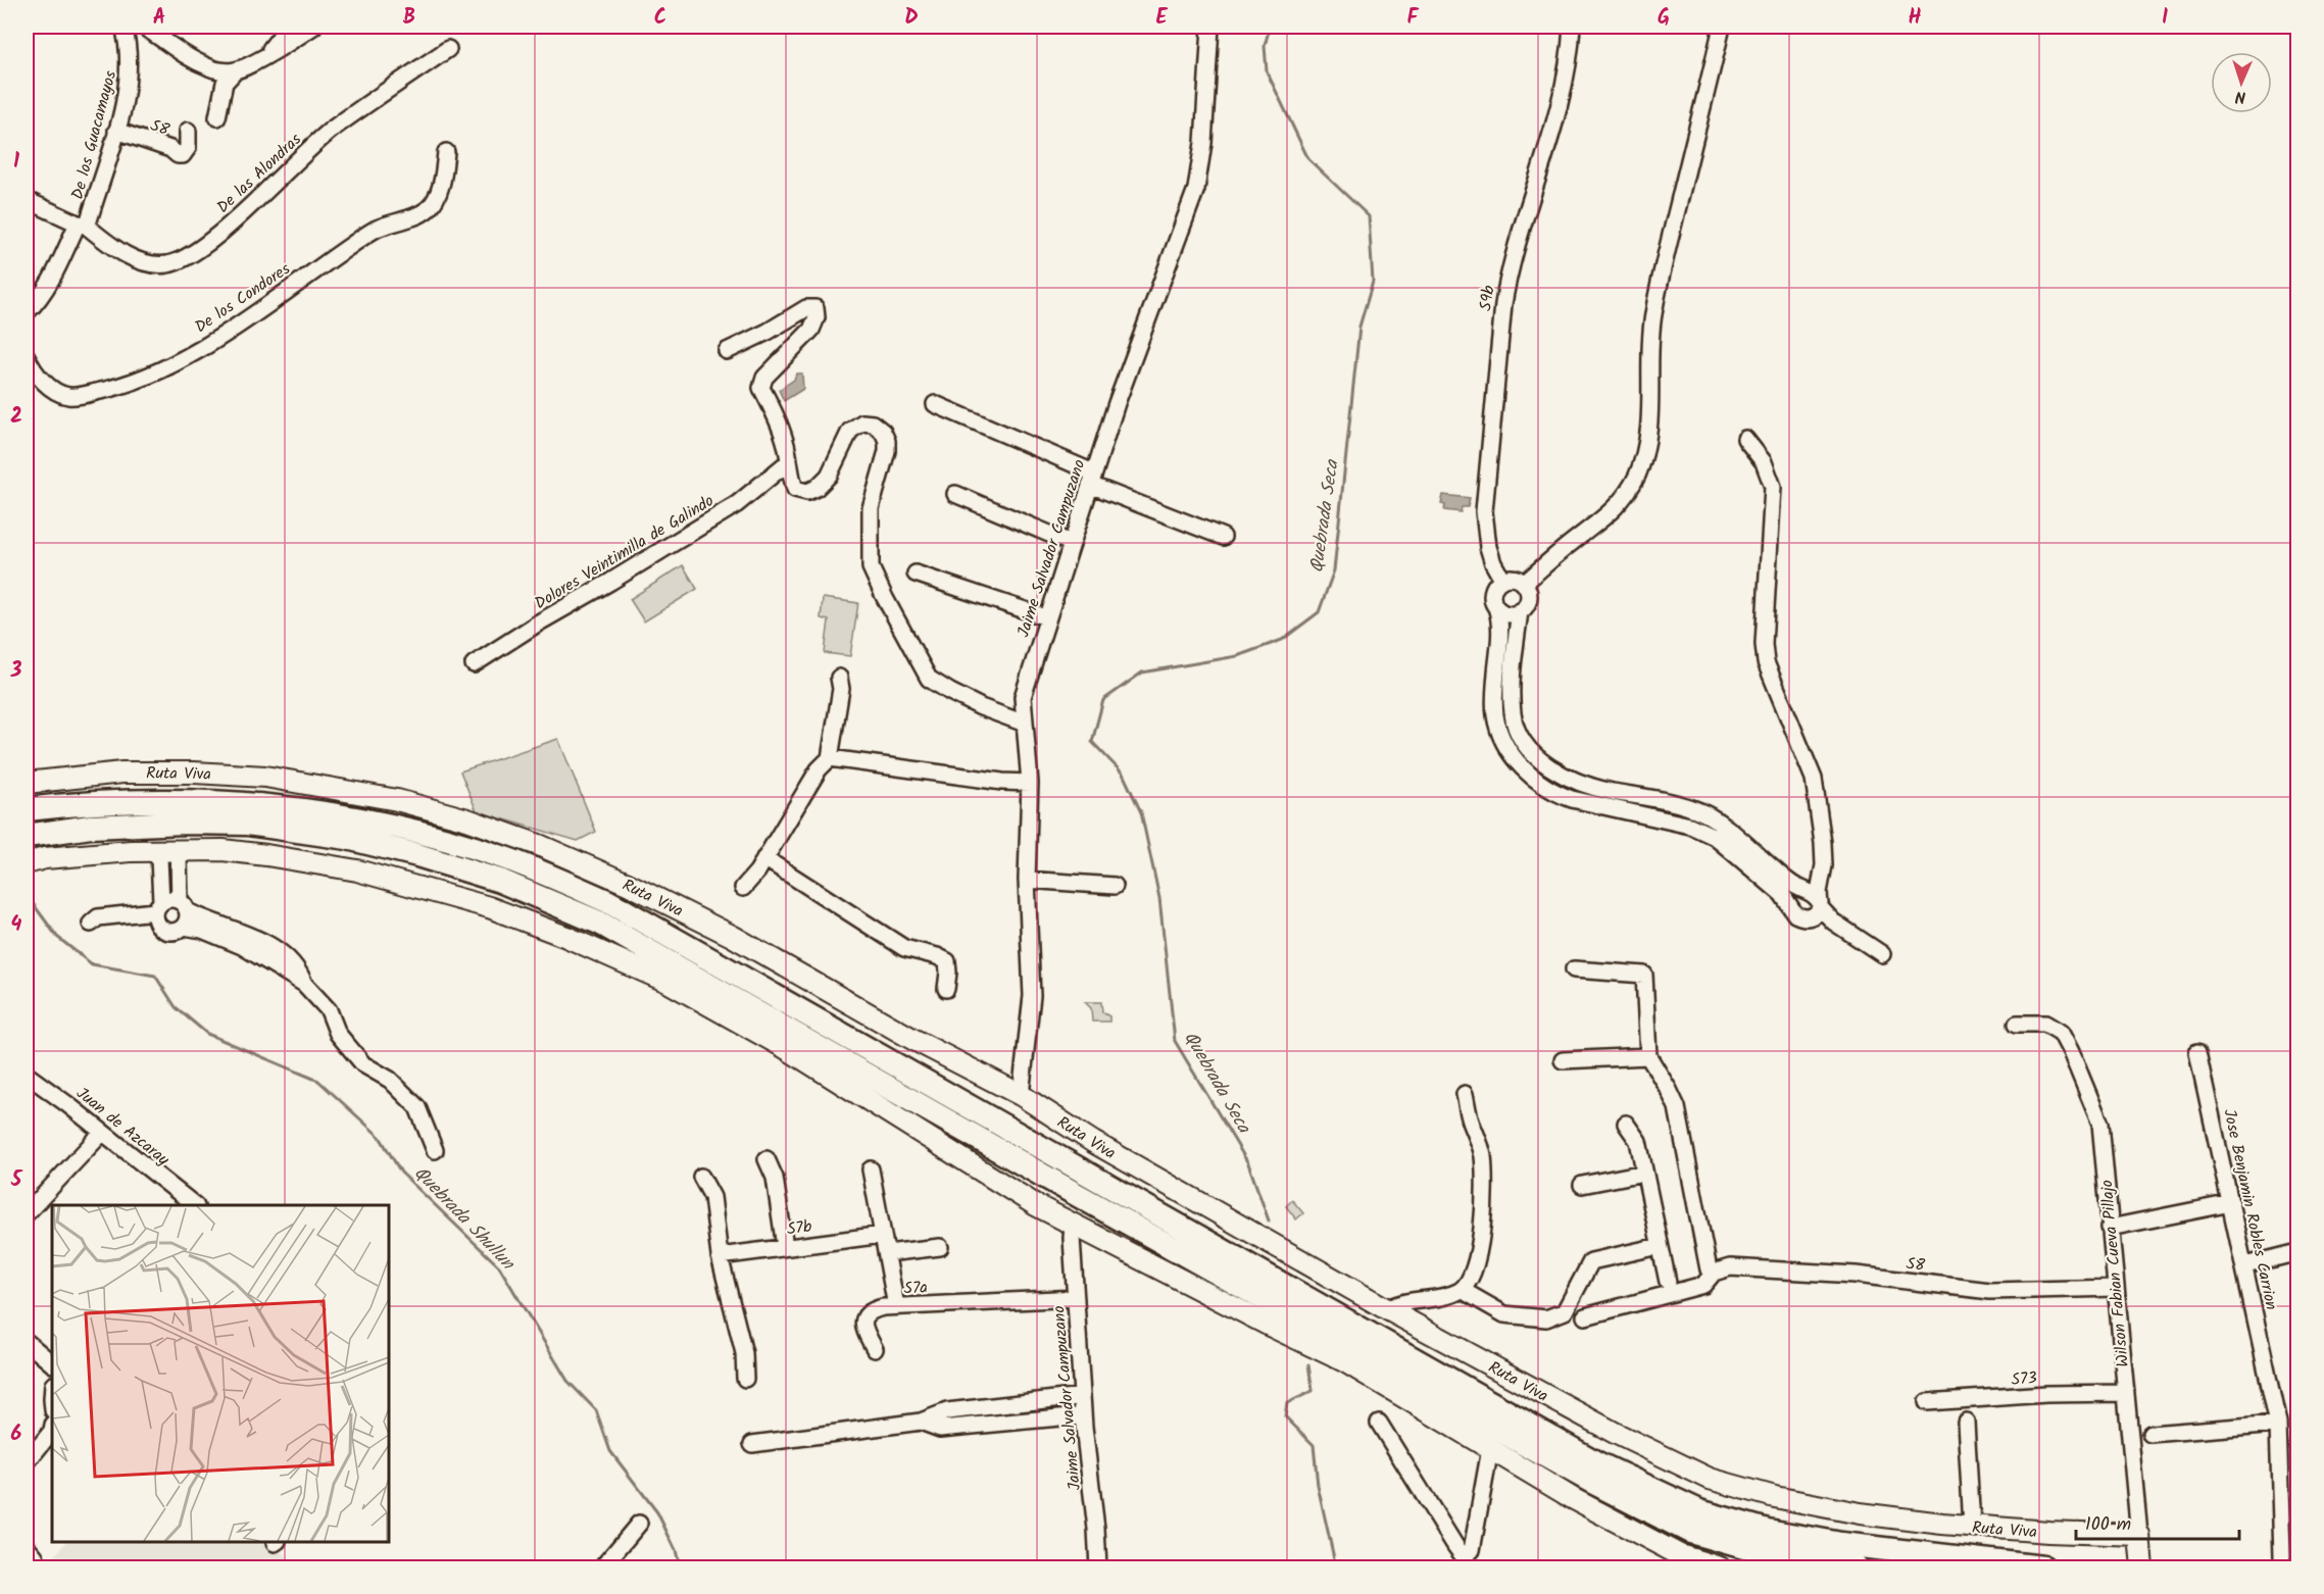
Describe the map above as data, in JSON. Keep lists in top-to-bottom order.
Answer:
{
  "streets": {
    "highway": ["Ruta Viva"],
    "main road": ["Wilson Fabian Cueva Pillajo"],
    "street": [
      "S8",
      "De los Guacamayos",
      "De las Alondras",
      "De los Condores",
      "S9b",
      "Jaime Salvador Campuzano",
      "Dolores Veintimilla de Galindo",
      "Juan de Azcaray",
      "Jose Benjamin Robles Carrion",
      "S7b",
      "S7a",
      "S73"
    ]
  },
  "crossings": [
    ["S8", "De los Guacamayos"],
    ["S8", "Wilson Fabian Cueva Pillajo"],
    ["De los Guacamayos", "De las Alondras"],
    ["Jaime Salvador Campuzano", "Ruta Viva"],
    ["Jaime Salvador Campuzano", "S7a"],
    ["Ruta Viva", "Wilson Fabian Cueva Pillajo"],
    ["S7b", "S7a"],
    ["Wilson Fabian Cueva Pillajo", "S73"]
  ],
  "water": ["Quebrada Seca", "Quebrada Shullun"],
  "scale_bar": "100 m",
  "north": "bottom",
  "grid": {
    "columns": [
      "A",
      "B",
      "C",
      "D",
      "E",
      "F",
      "G",
      "H",
      "I"
    ],
    "rows": [
      "1",
      "2",
      "3",
      "4",
      "5",
      "6"
    ]
  }
}
